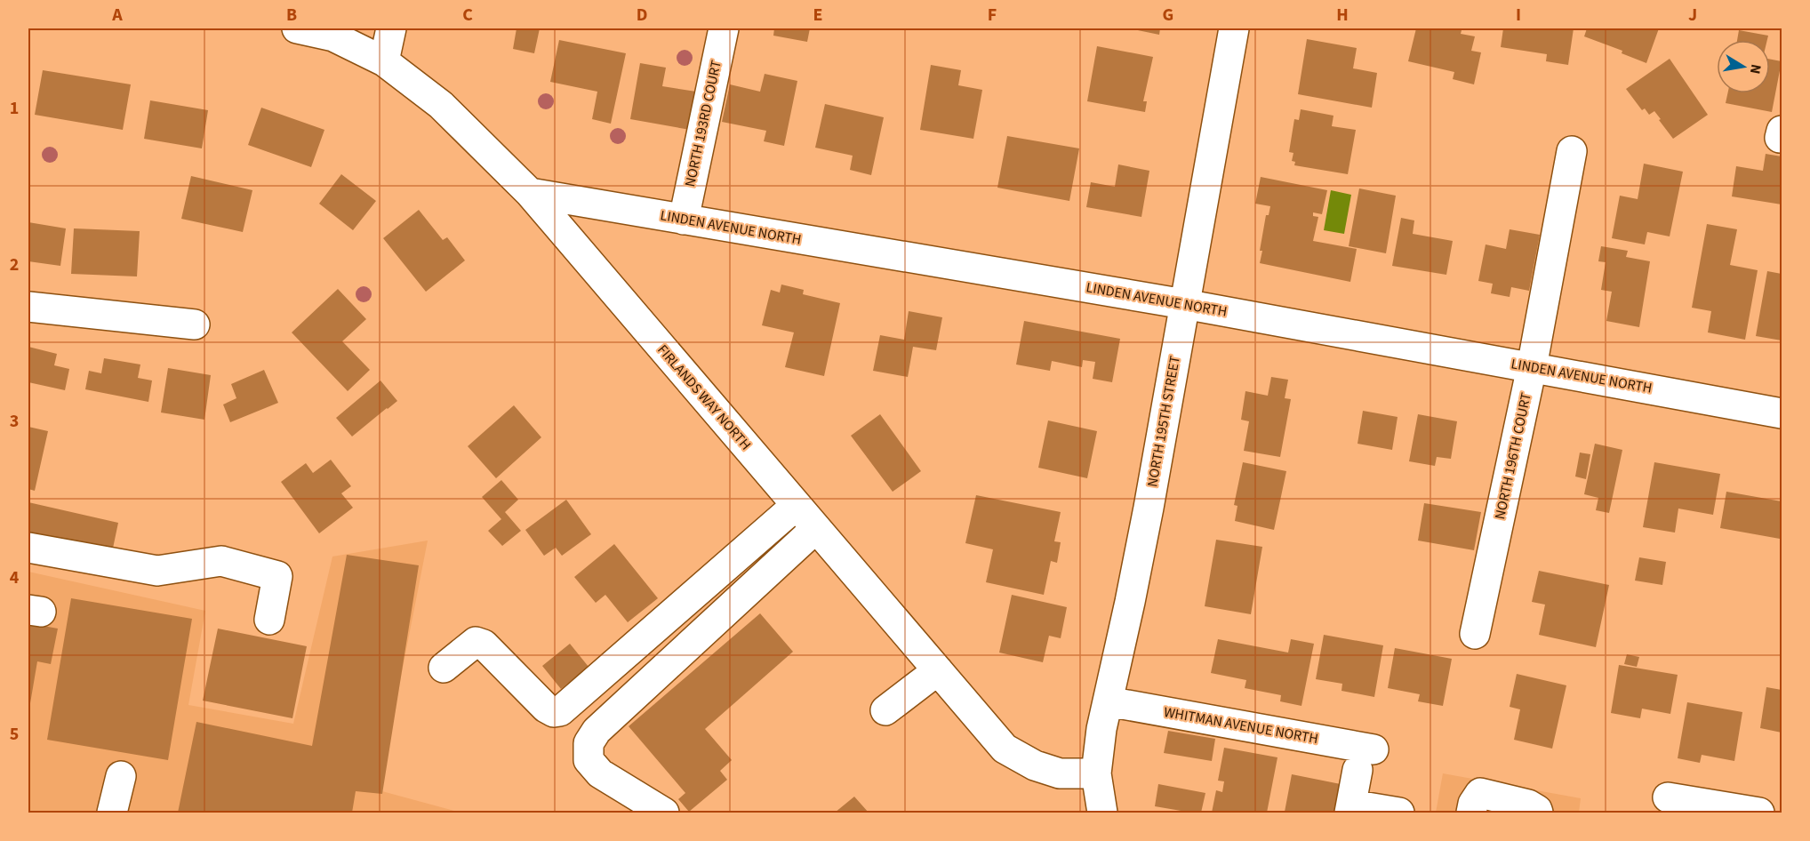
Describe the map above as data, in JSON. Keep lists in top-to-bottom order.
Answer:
{
  "streets": {
    "street": [
      "NORTH 193RD COURT",
      "LINDEN AVENUE NORTH",
      "FIRLANDS WAY NORTH",
      "NORTH 195TH STREET",
      "NORTH 196TH COURT",
      "WHITMAN AVENUE NORTH"
    ]
  },
  "crossings": [
    ["NORTH 193RD COURT", "LINDEN AVENUE NORTH"],
    ["LINDEN AVENUE NORTH", "FIRLANDS WAY NORTH"],
    ["LINDEN AVENUE NORTH", "NORTH 195TH STREET"],
    ["LINDEN AVENUE NORTH", "NORTH 196TH COURT"],
    ["FIRLANDS WAY NORTH", "NORTH 195TH STREET"],
    ["NORTH 195TH STREET", "WHITMAN AVENUE NORTH"]
  ],
  "north": "right",
  "grid": {
    "columns": [
      "A",
      "B",
      "C",
      "D",
      "E",
      "F",
      "G",
      "H",
      "I",
      "J"
    ],
    "rows": [
      "1",
      "2",
      "3",
      "4",
      "5"
    ]
  }
}
